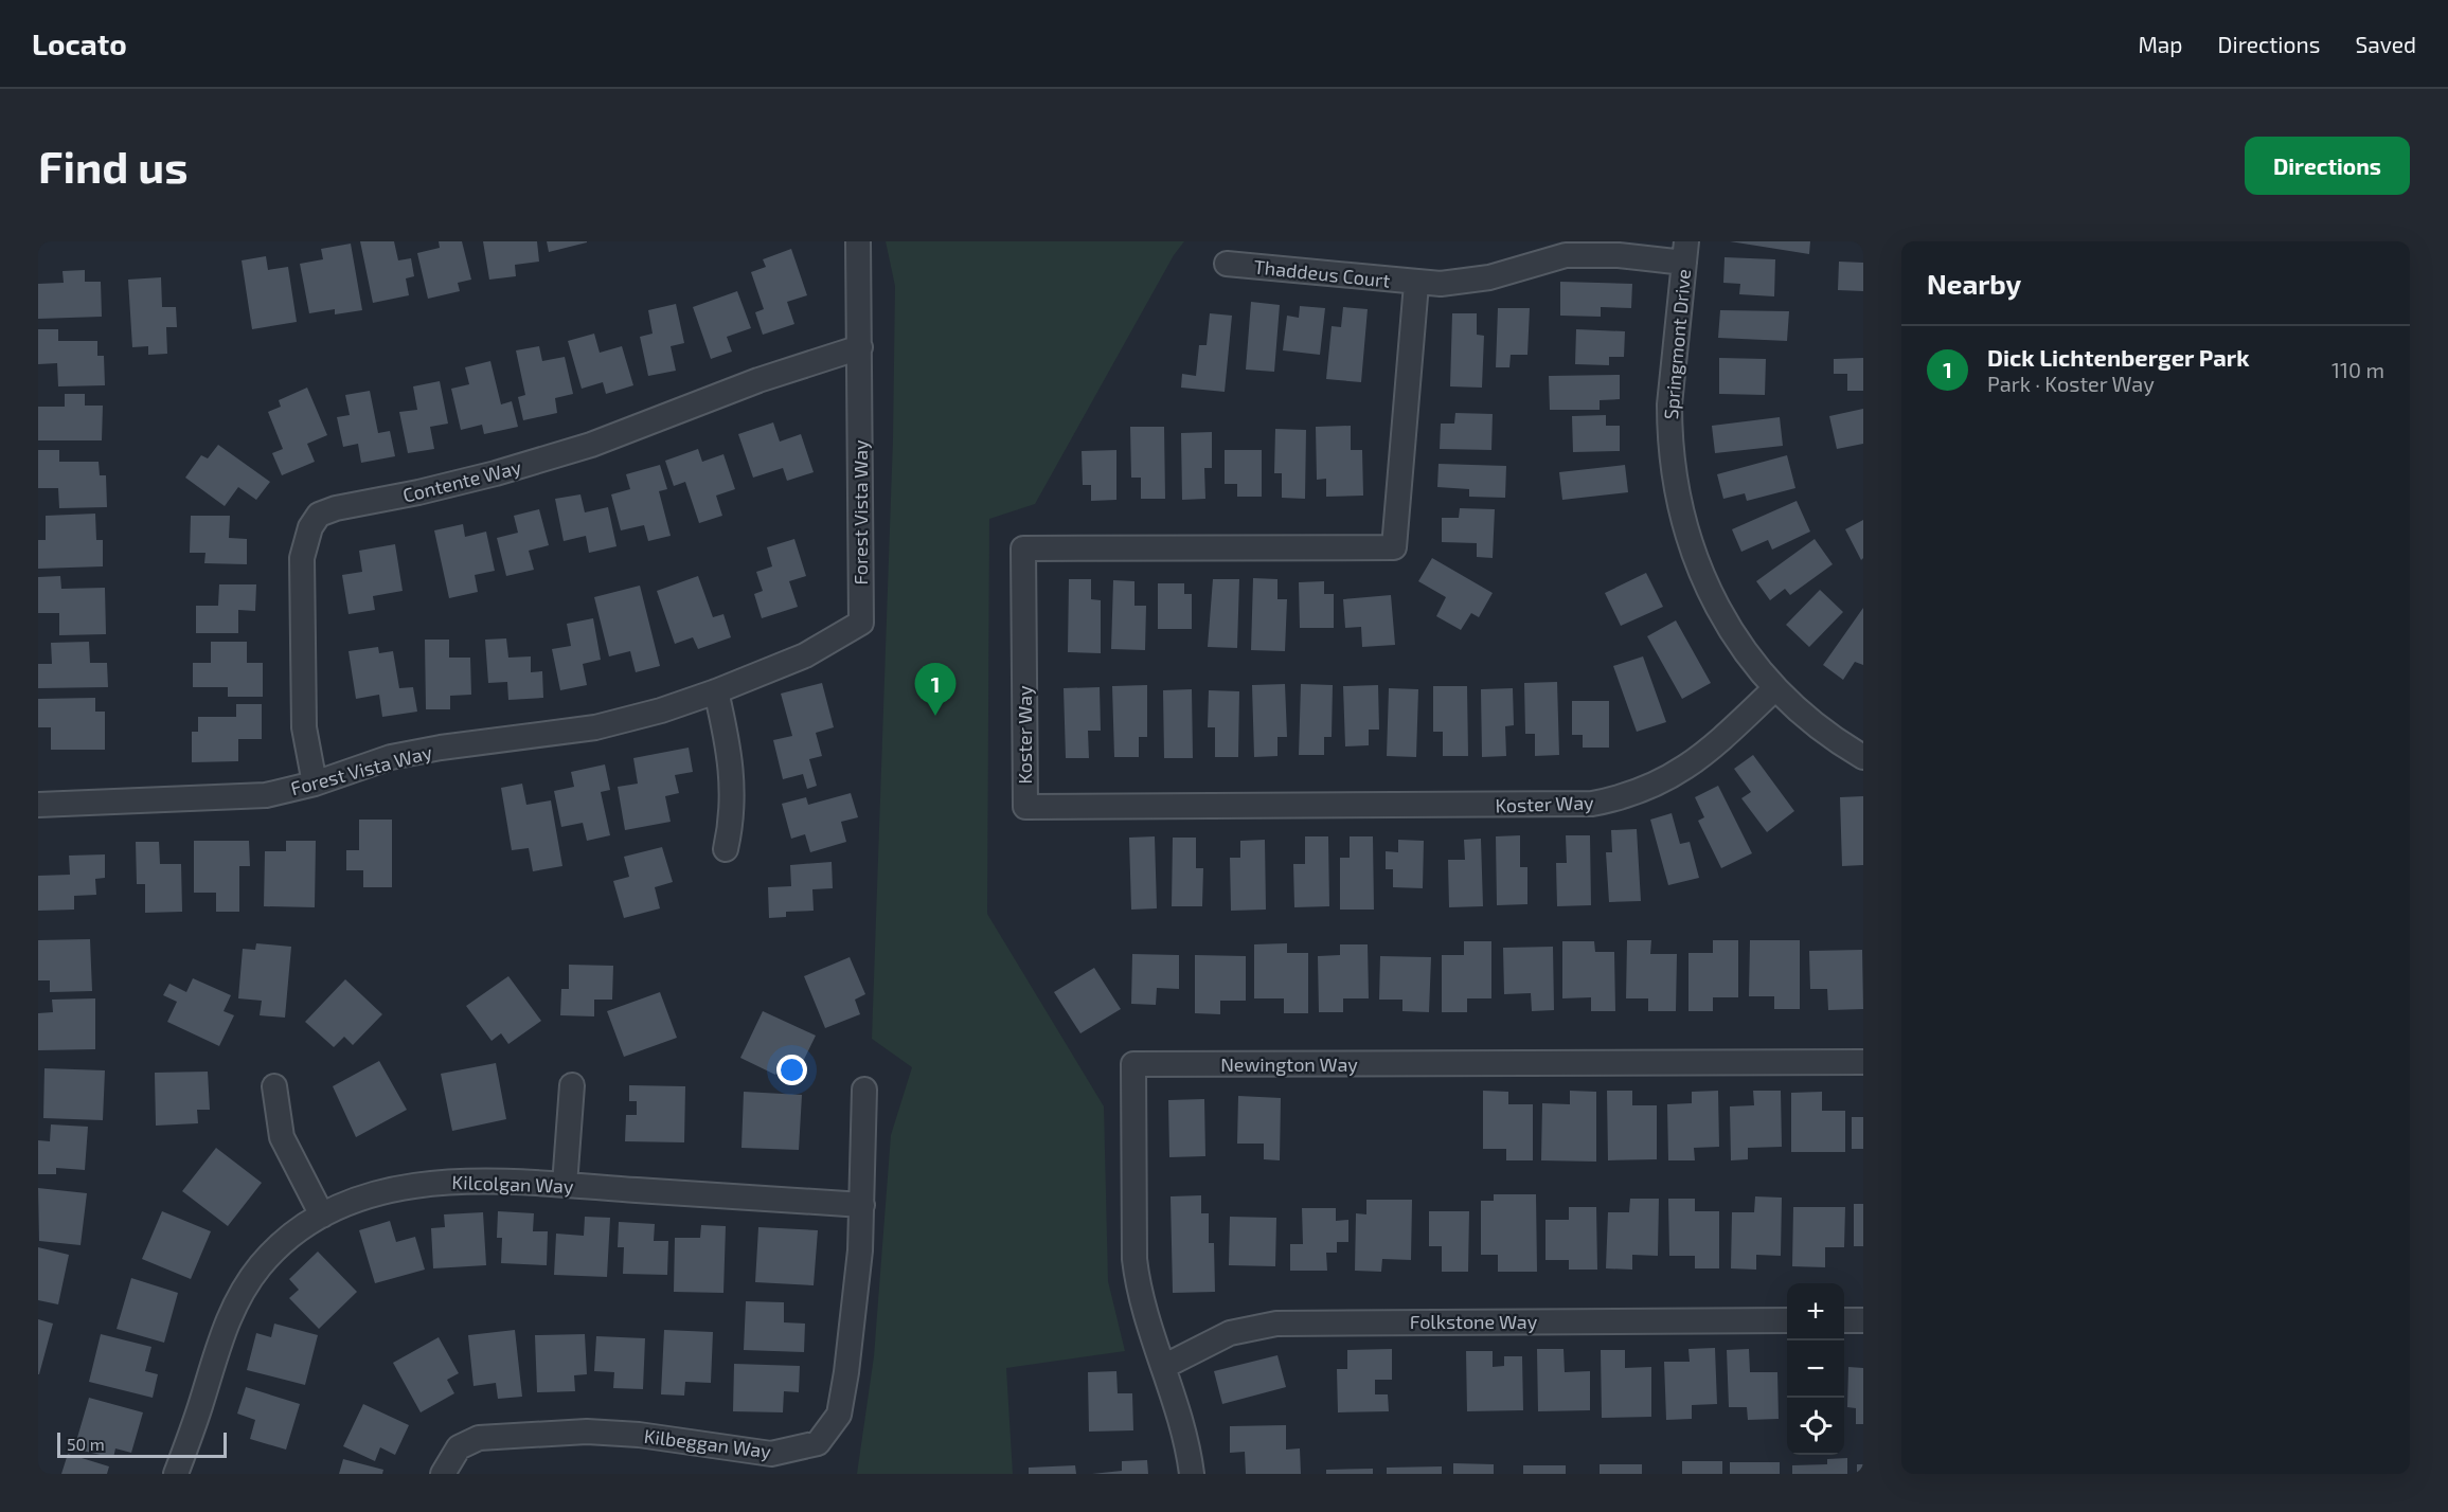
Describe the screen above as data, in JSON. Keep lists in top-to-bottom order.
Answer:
{
  "streets": {
    "street": [
      "Thaddeus Court",
      "Springmont Drive",
      "Contente Way",
      "Forest Vista Way",
      "Koster Way",
      "Newington Way",
      "Kilcolgan Way",
      "Folkstone Way",
      "Kilbeggan Way"
    ]
  },
  "crossings": [
    ["Thaddeus Court", "Springmont Drive"],
    ["Thaddeus Court", "Koster Way"],
    ["Springmont Drive", "Koster Way"],
    ["Contente Way", "Forest Vista Way"],
    ["Newington Way", "Folkstone Way"],
    ["Kilcolgan Way", "Kilbeggan Way"]
  ],
  "scale_bar": "50 m",
  "page": {
    "header": "Locato",
    "nav": ["Map", "Directions", "Saved"],
    "buttons": "Directions",
    "title": "Find us",
    "heading": "Nearby",
    "list": [
      {
        "mark": "1",
        "name": "Dick Lichtenberger Park",
        "note": "Park · Koster Way",
        "value": "110 m"
      }
    ],
    "pins": "1",
    "map_buttons": ["+", "−"],
    "scale": "50 m"
  }
}
